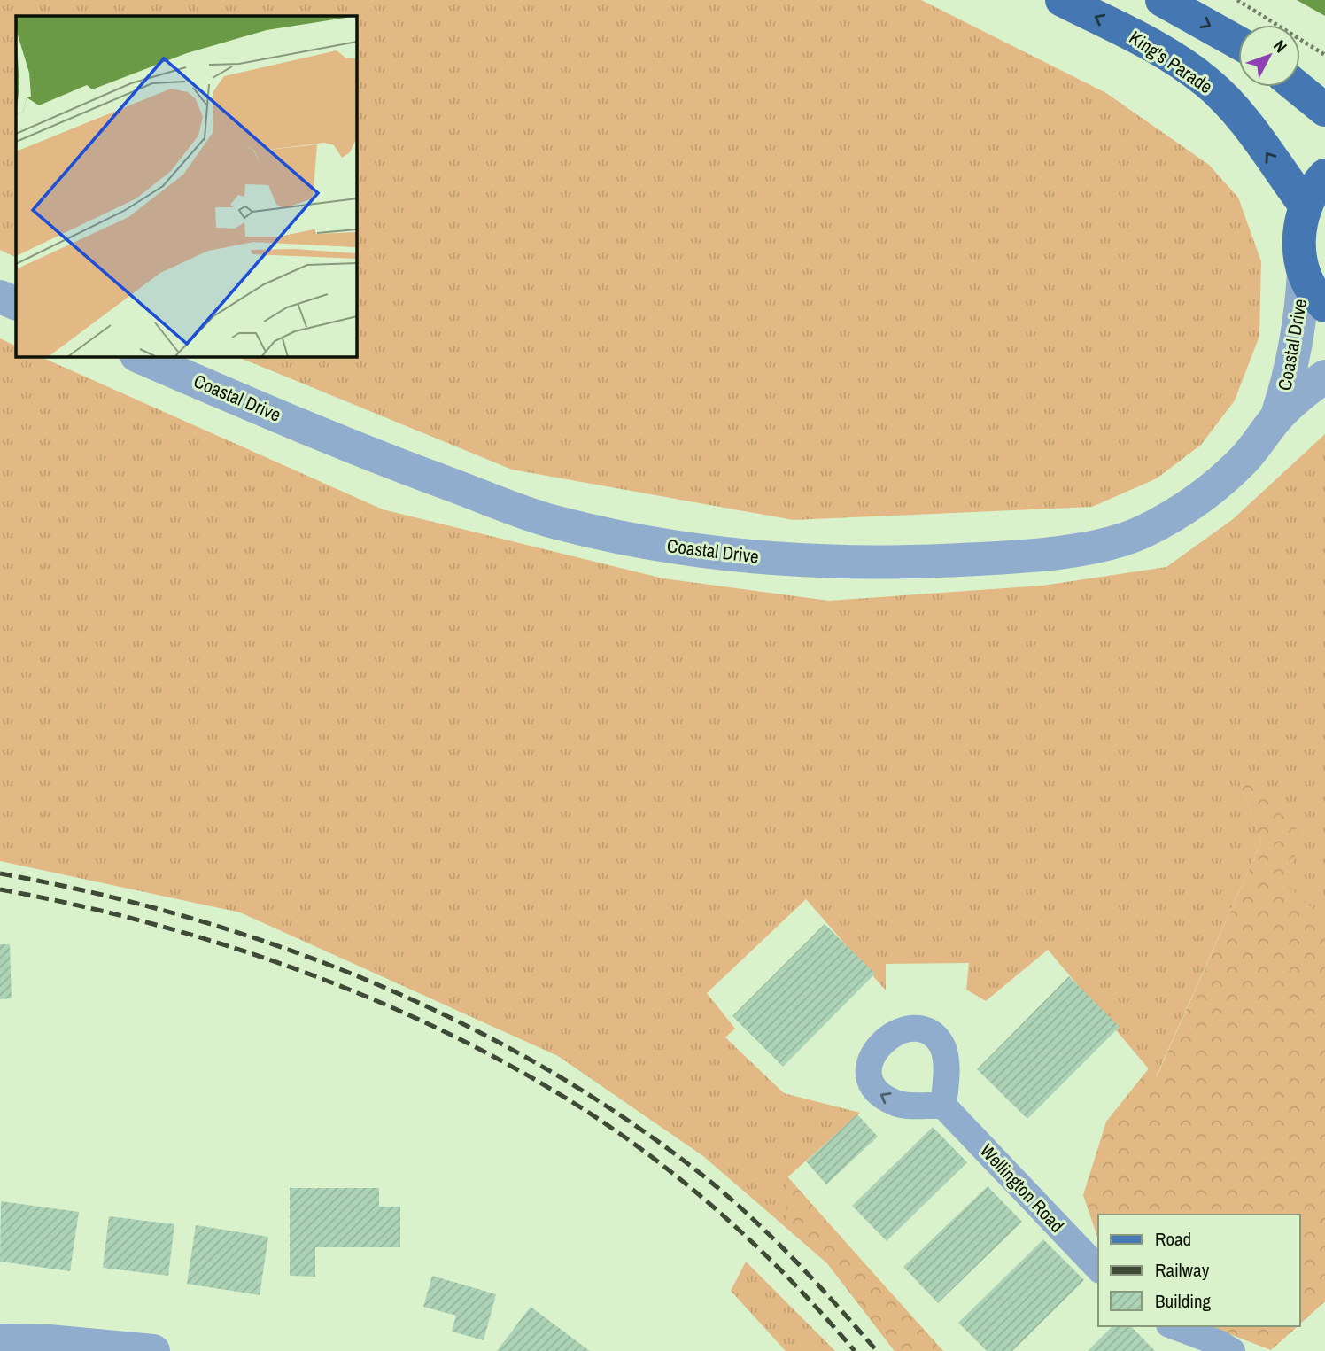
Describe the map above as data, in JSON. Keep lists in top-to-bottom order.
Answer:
{
  "streets": {
    "main road": ["King's Parade"],
    "street": ["Coastal Drive", "Wellington Road"]
  },
  "legend": ["Road", "Railway", "Building"],
  "north": "top right"
}
